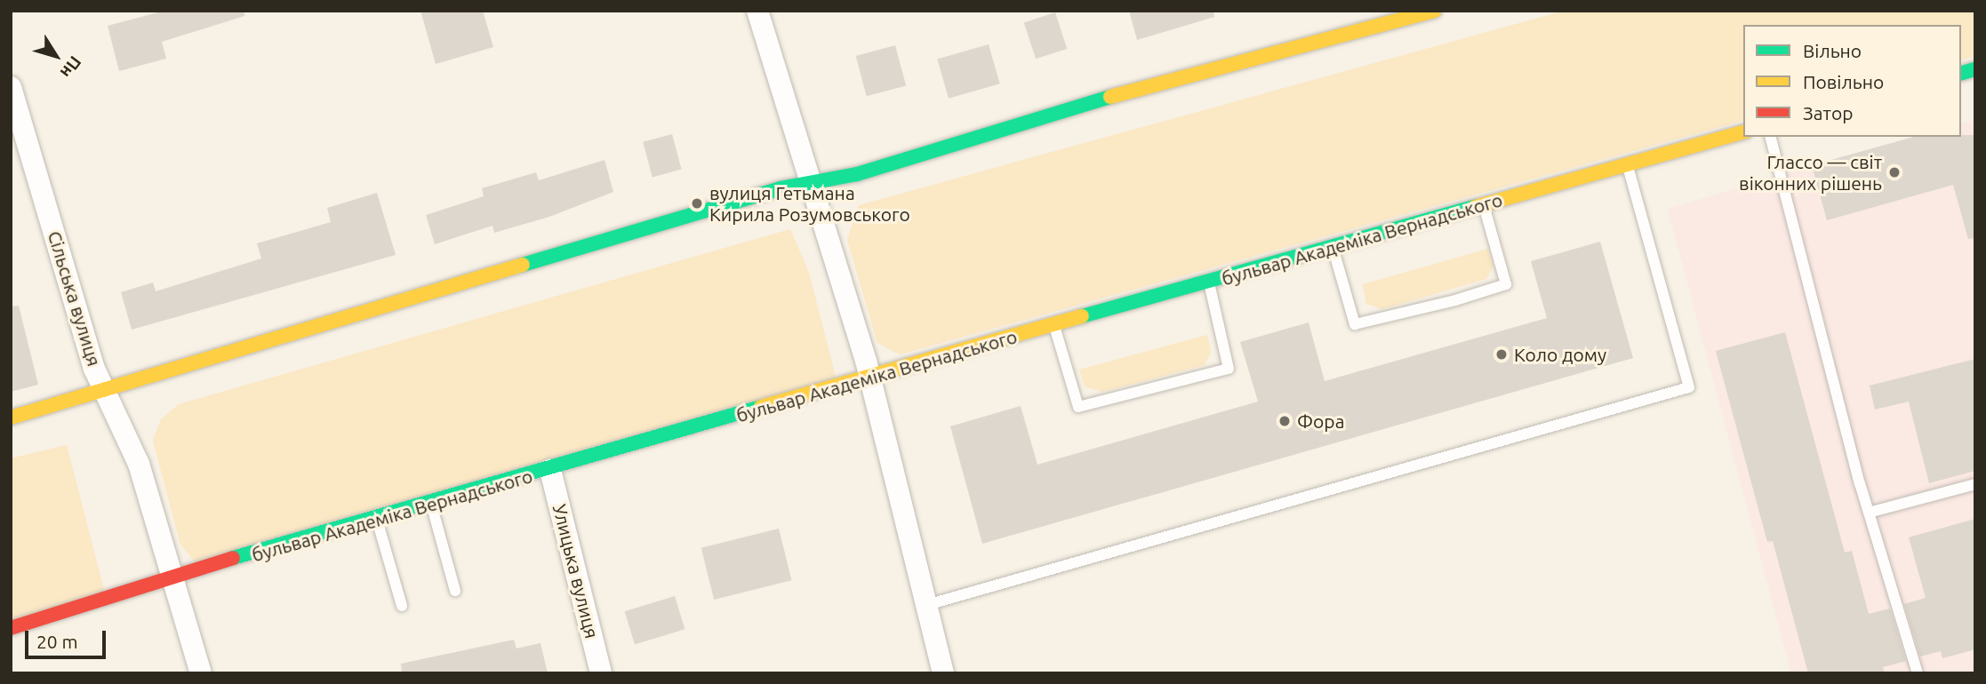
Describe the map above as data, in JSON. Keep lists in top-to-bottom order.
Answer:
{
  "streets": {
    "main road": ["бульвар Академіка Вернадського"],
    "street": ["Сільська вулиця", "Улицька вулиця"]
  },
  "crossings": [
    ["бульвар Академіка Вернадського", "Сільська вулиця"],
    ["бульвар Академіка Вернадського", "Улицька вулиця"]
  ],
  "places": [
    "Глассо — світ віконних рішень",
    "вулиця Гетьмана Кирила Розумовського",
    "Коло дому",
    "Фора"
  ],
  "legend": ["Вільно", "Повільно", "Затор"],
  "scale_bar": "20 m",
  "north": "bottom right"
}
